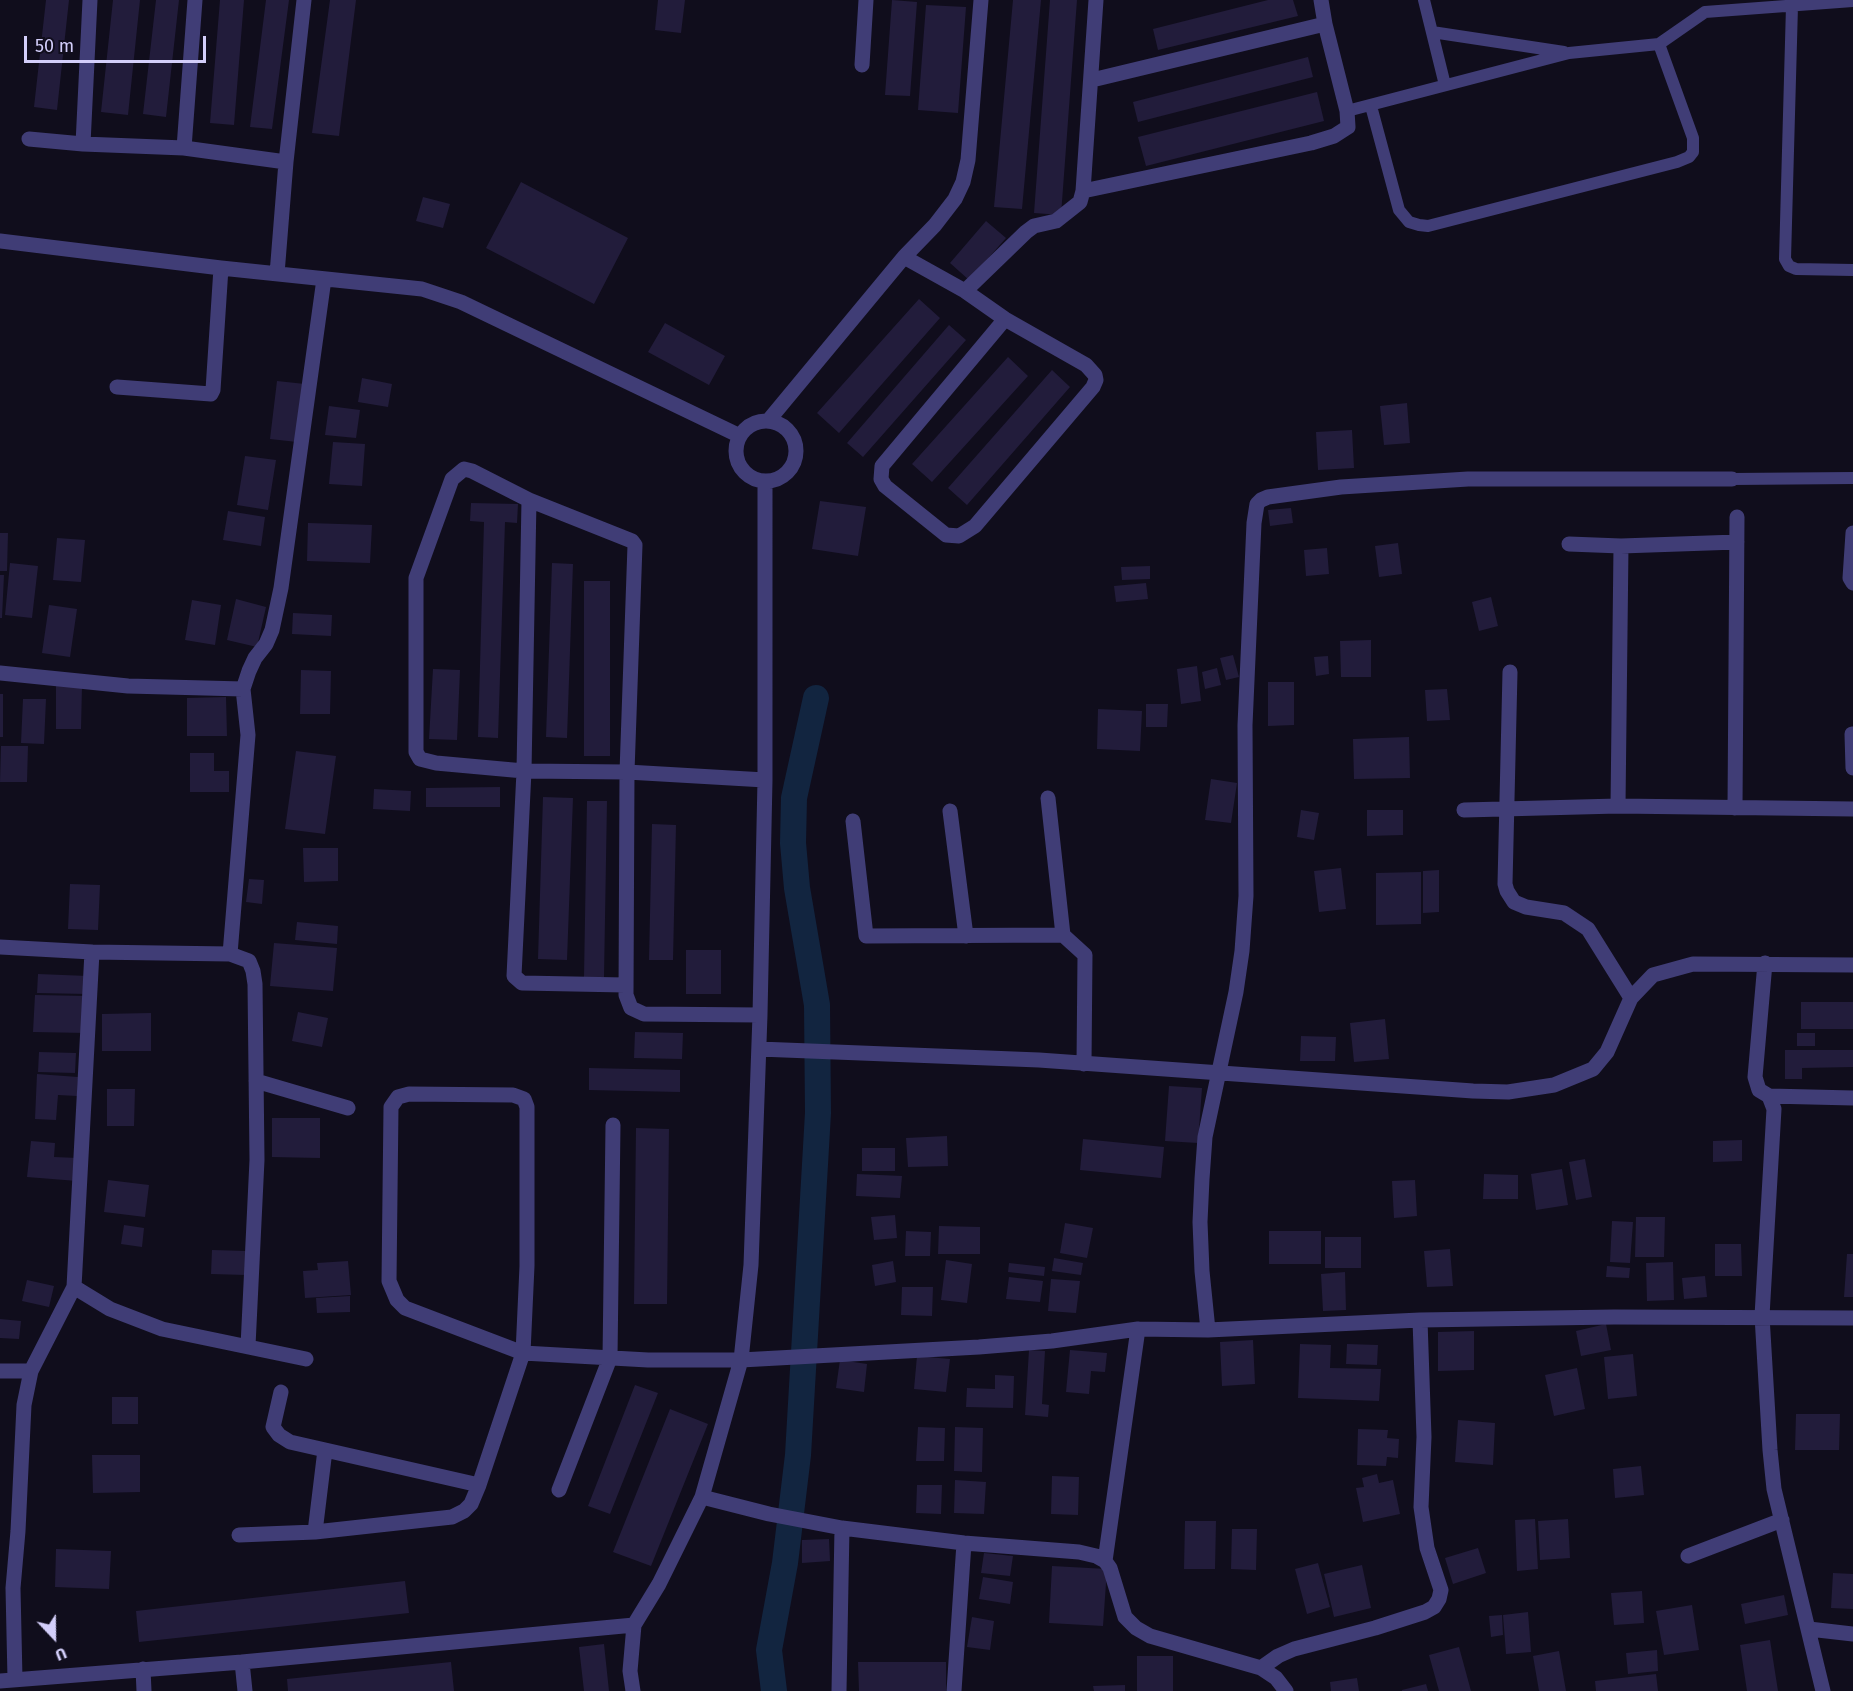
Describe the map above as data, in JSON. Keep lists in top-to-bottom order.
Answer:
{
  "scale_bar": "50 m",
  "north": "bottom"
}
